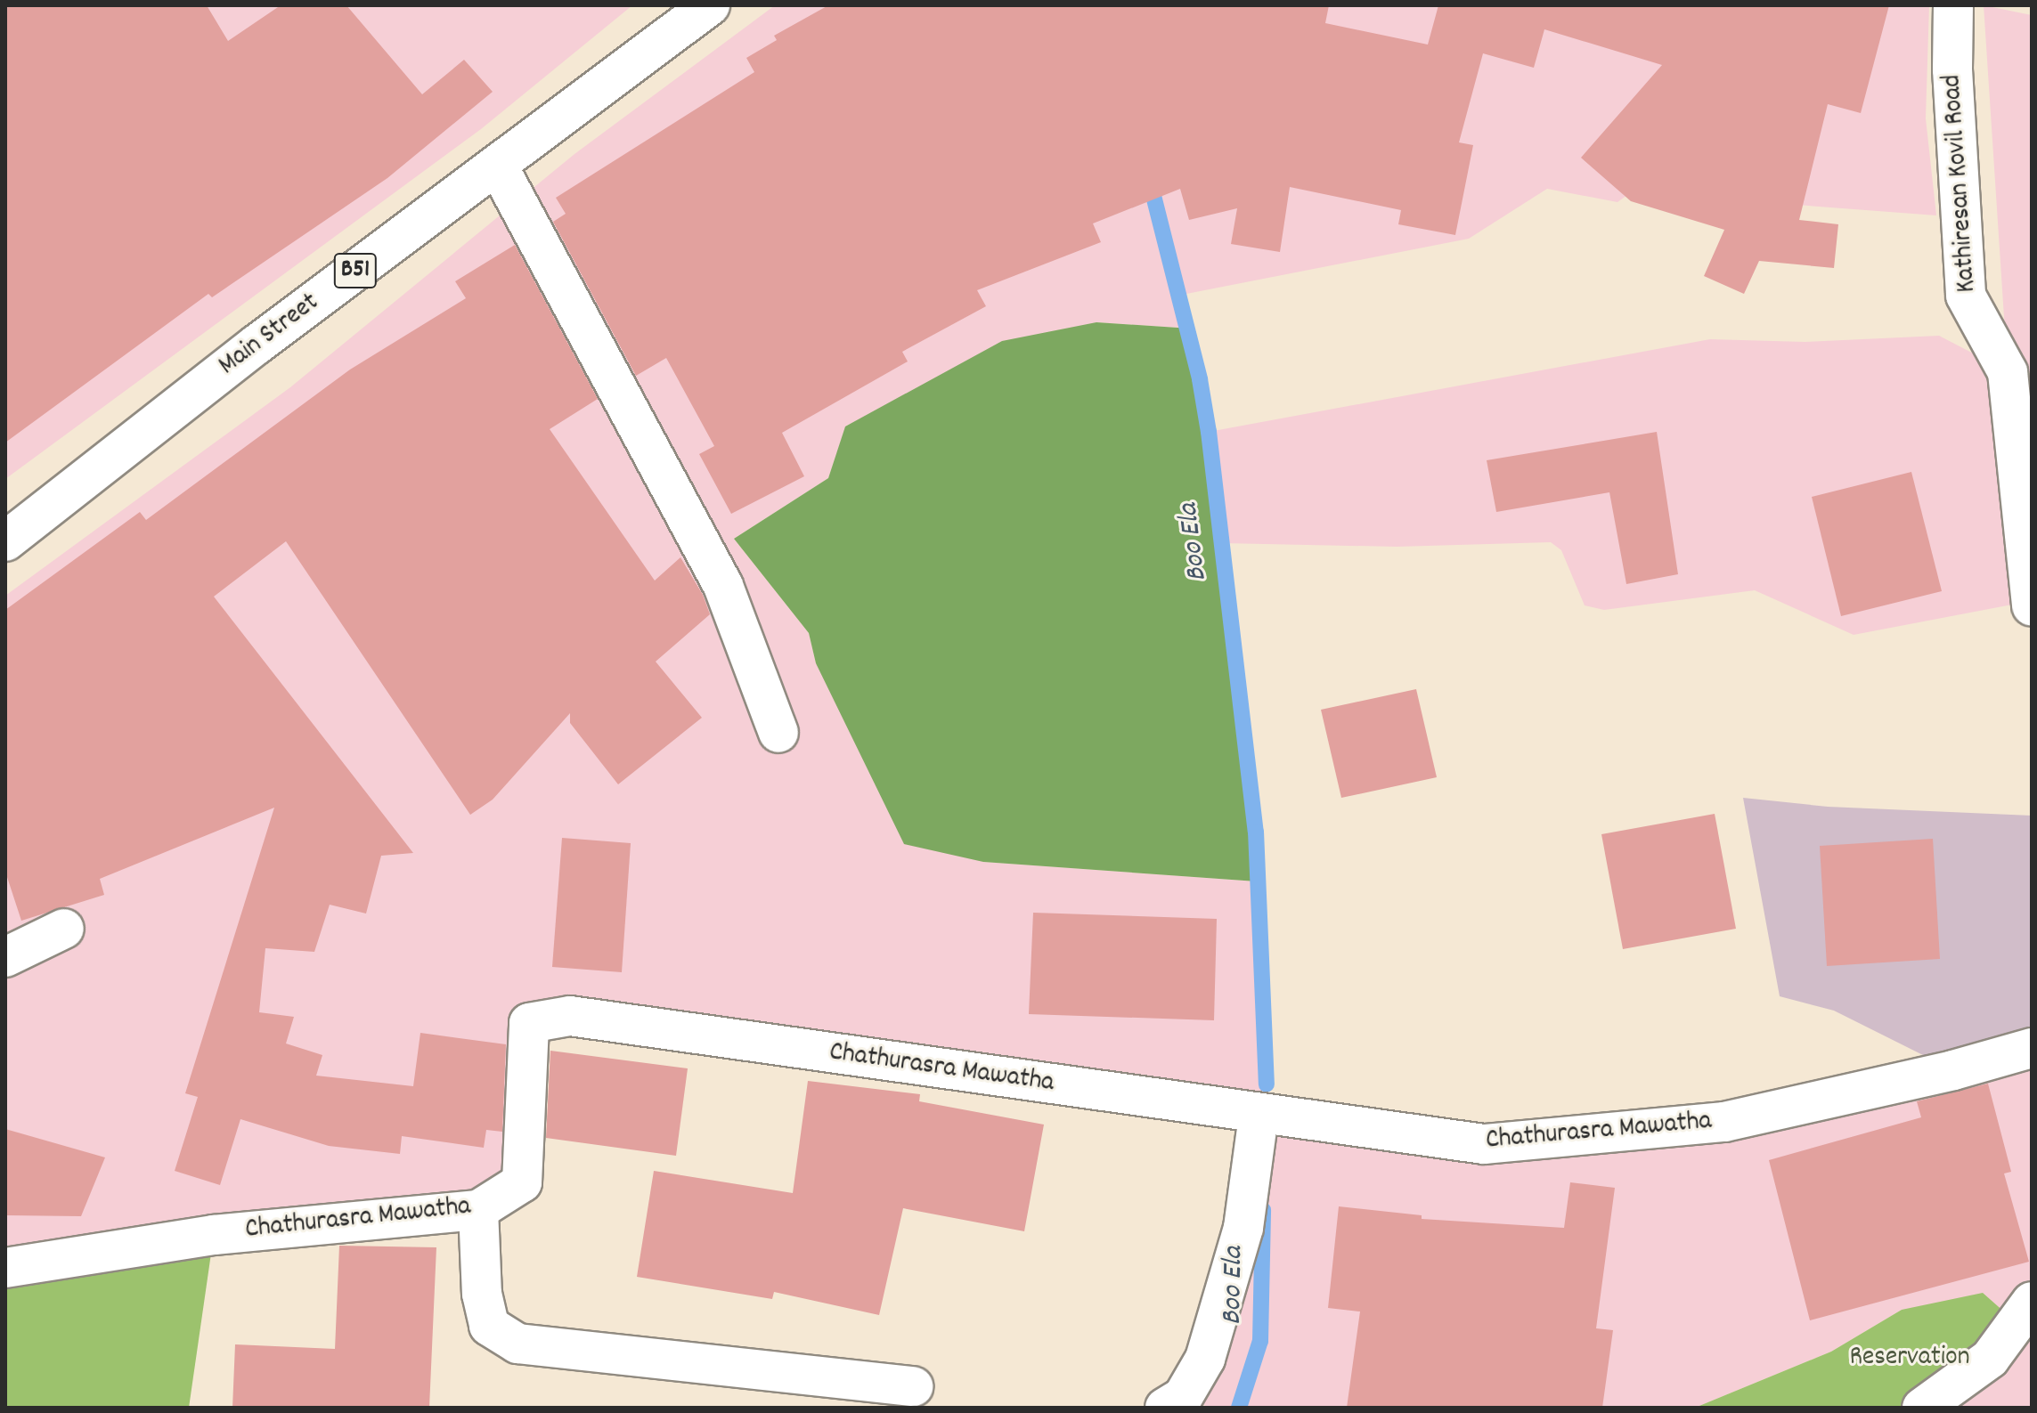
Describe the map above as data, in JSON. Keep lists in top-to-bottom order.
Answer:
{
  "streets": {
    "street": [
      "Kathiresan Kovil Road",
      "B51",
      "Main Street",
      "Chathurasra Mawatha"
    ]
  },
  "water": ["Boo Ela"],
  "parks": ["Reservation"]
}
